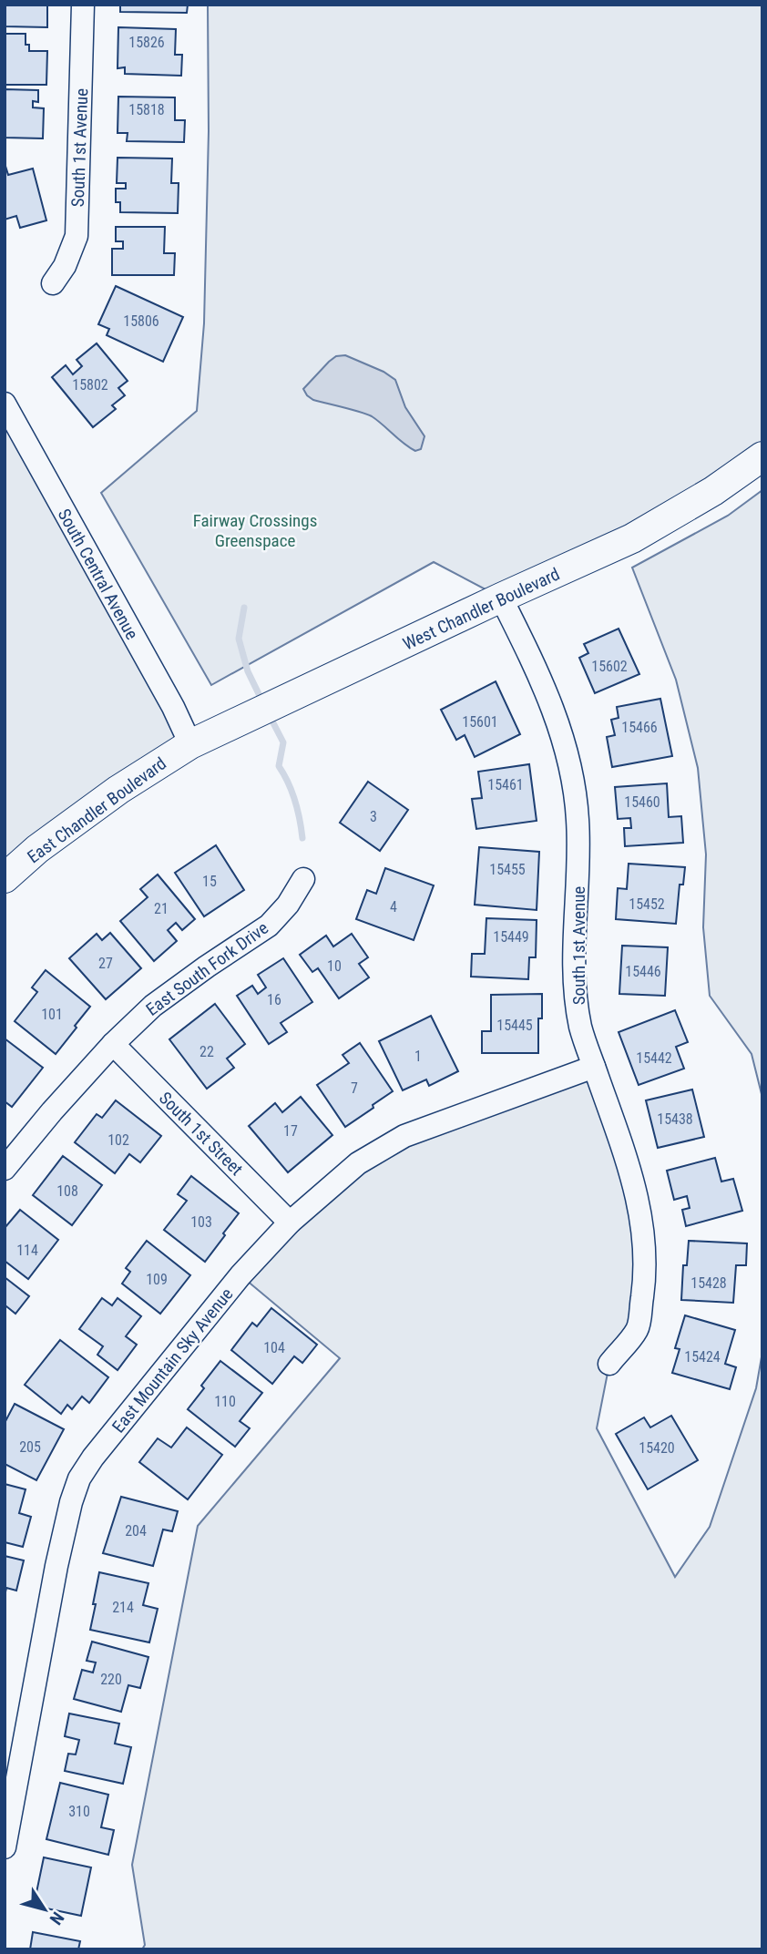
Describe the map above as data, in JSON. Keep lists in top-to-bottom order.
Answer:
{
  "streets": {
    "main road": ["West Chandler Boulevard", "East Chandler Boulevard"],
    "street": [
      "South 1st Avenue",
      "South Central Avenue",
      "East South Fork Drive",
      "South 1st Street",
      "East Mountain Sky Avenue"
    ]
  },
  "crossings": [
    ["South 1st Avenue", "West Chandler Boulevard"],
    ["South 1st Avenue", "East Mountain Sky Avenue"],
    ["South Central Avenue", "West Chandler Boulevard"],
    ["South Central Avenue", "East Chandler Boulevard"],
    ["West Chandler Boulevard", "East Chandler Boulevard"],
    ["East South Fork Drive", "South 1st Street"],
    ["South 1st Street", "East Mountain Sky Avenue"]
  ],
  "parks": ["Fairway Crossings Greenspace"],
  "house_numbers": [
    "15826",
    "15818",
    "15806",
    "15802",
    "15602",
    "15601",
    "15466",
    "15461",
    "15460",
    "3",
    "15455",
    "15",
    "15452",
    "4",
    "21",
    "15449",
    "27",
    "10",
    "15446",
    "16",
    "101",
    "15445",
    "22",
    "1",
    "15442",
    "7",
    "15438",
    "17",
    "102",
    "108",
    "103",
    "114",
    "109",
    "15428",
    "104",
    "15424",
    "110",
    "205",
    "15420",
    "204",
    "214",
    "220",
    "310"
  ],
  "north": "bottom right"
}
